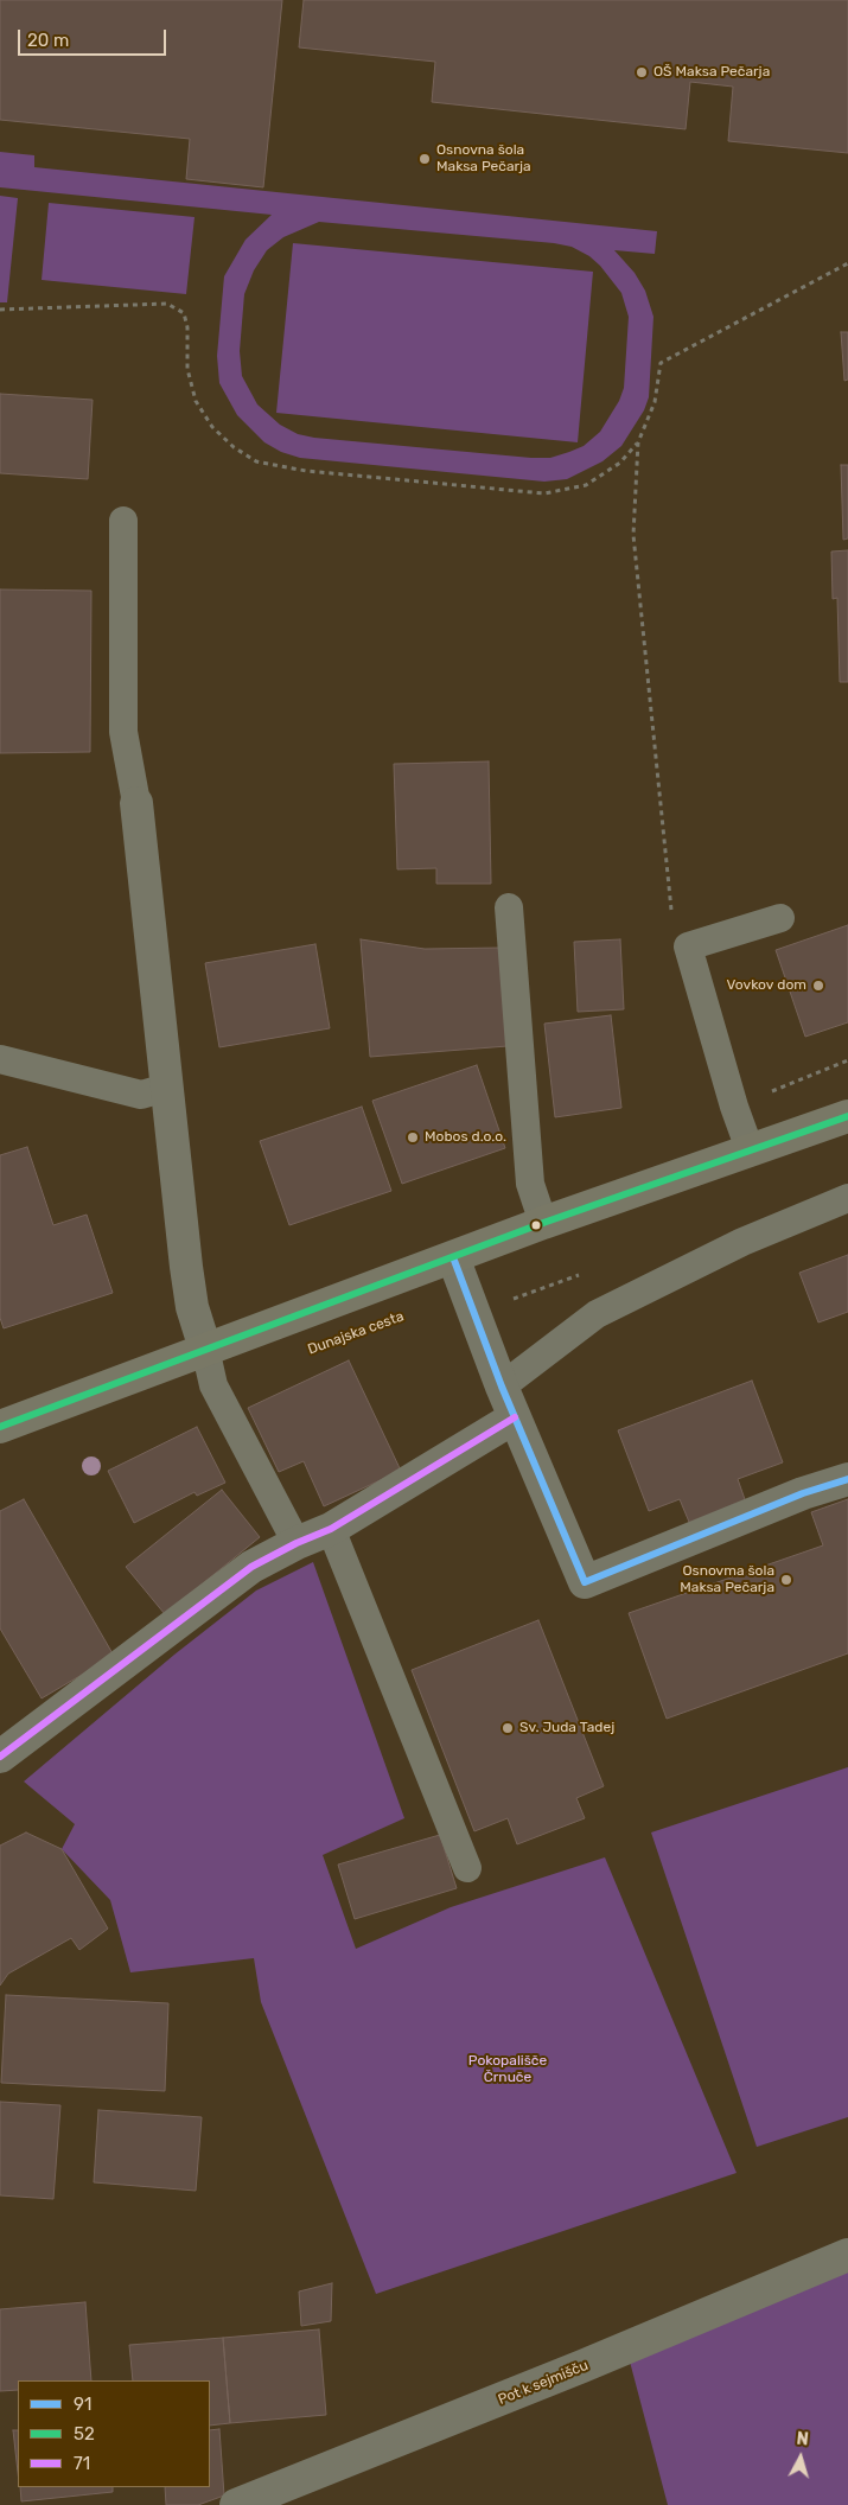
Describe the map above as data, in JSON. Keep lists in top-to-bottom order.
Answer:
{
  "streets": {
    "street": ["Pot k sejmišču"]
  },
  "parks": ["Pokopališče Črnuče"],
  "places": [
    "OŠ Maksa Pečarja",
    "Osnovna šola Maksa Pečarja",
    "Vovkov dom",
    "Mobos d.o.o.",
    "Osnovma šola Maksa Pečarja",
    "Sv. Juda Tadej"
  ],
  "lines": ["transit line 52", "transit line 91", "transit line 71"],
  "legend": ["91", "52", "71"],
  "scale_bar": "20 m",
  "north": "top"
}
